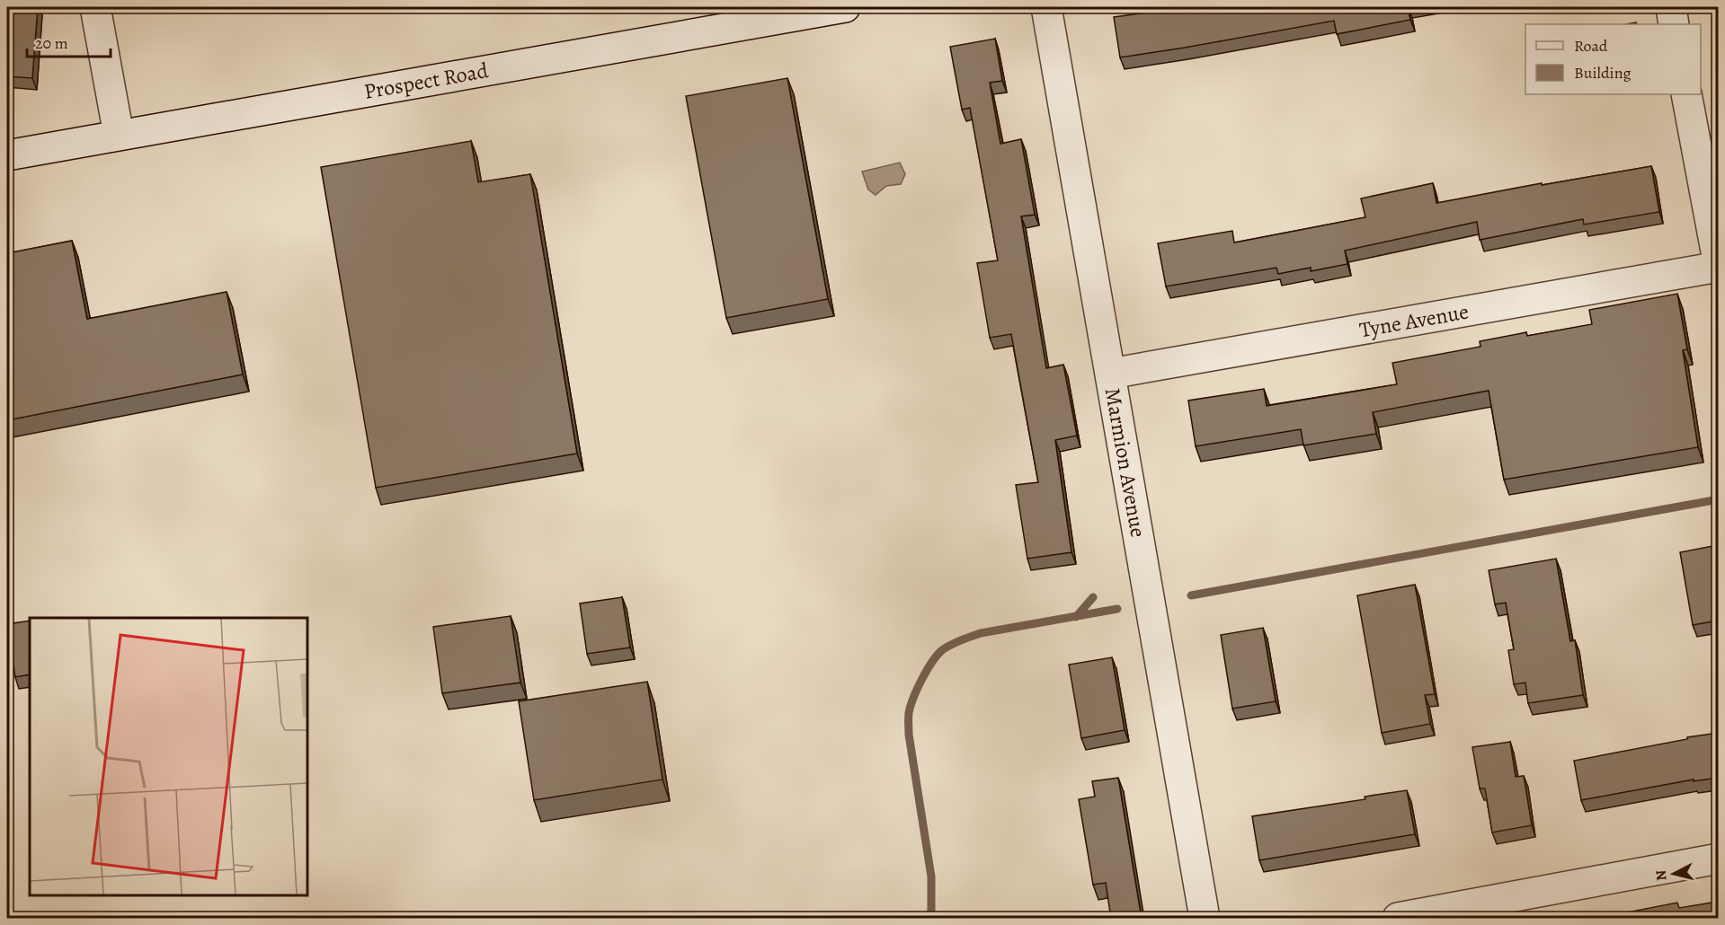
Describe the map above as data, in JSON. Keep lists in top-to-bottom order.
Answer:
{
  "streets": {
    "street": ["Prospect Road", "Tyne Avenue", "Marmion Avenue"]
  },
  "crossings": [
    ["Tyne Avenue", "Marmion Avenue"]
  ],
  "legend": ["Road", "Building"],
  "scale_bar": "20 m",
  "north": "left"
}
